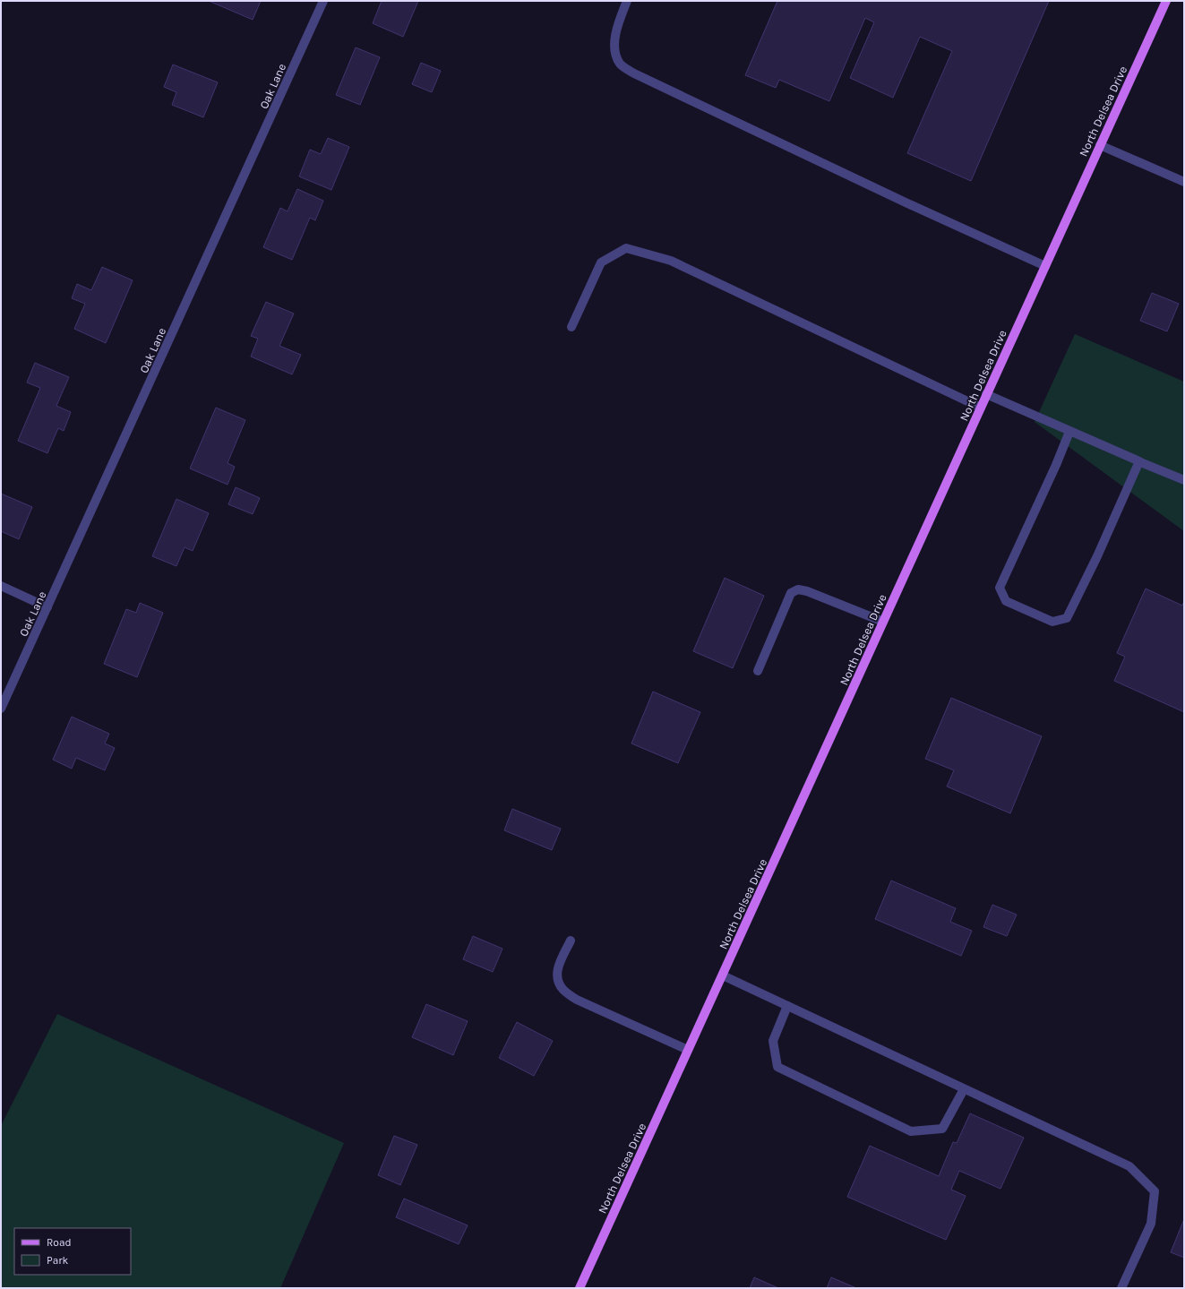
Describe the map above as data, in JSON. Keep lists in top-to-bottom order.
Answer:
{
  "streets": {
    "main road": ["North Delsea Drive"],
    "street": ["Oak Lane"]
  },
  "legend": ["Road", "Park"]
}
